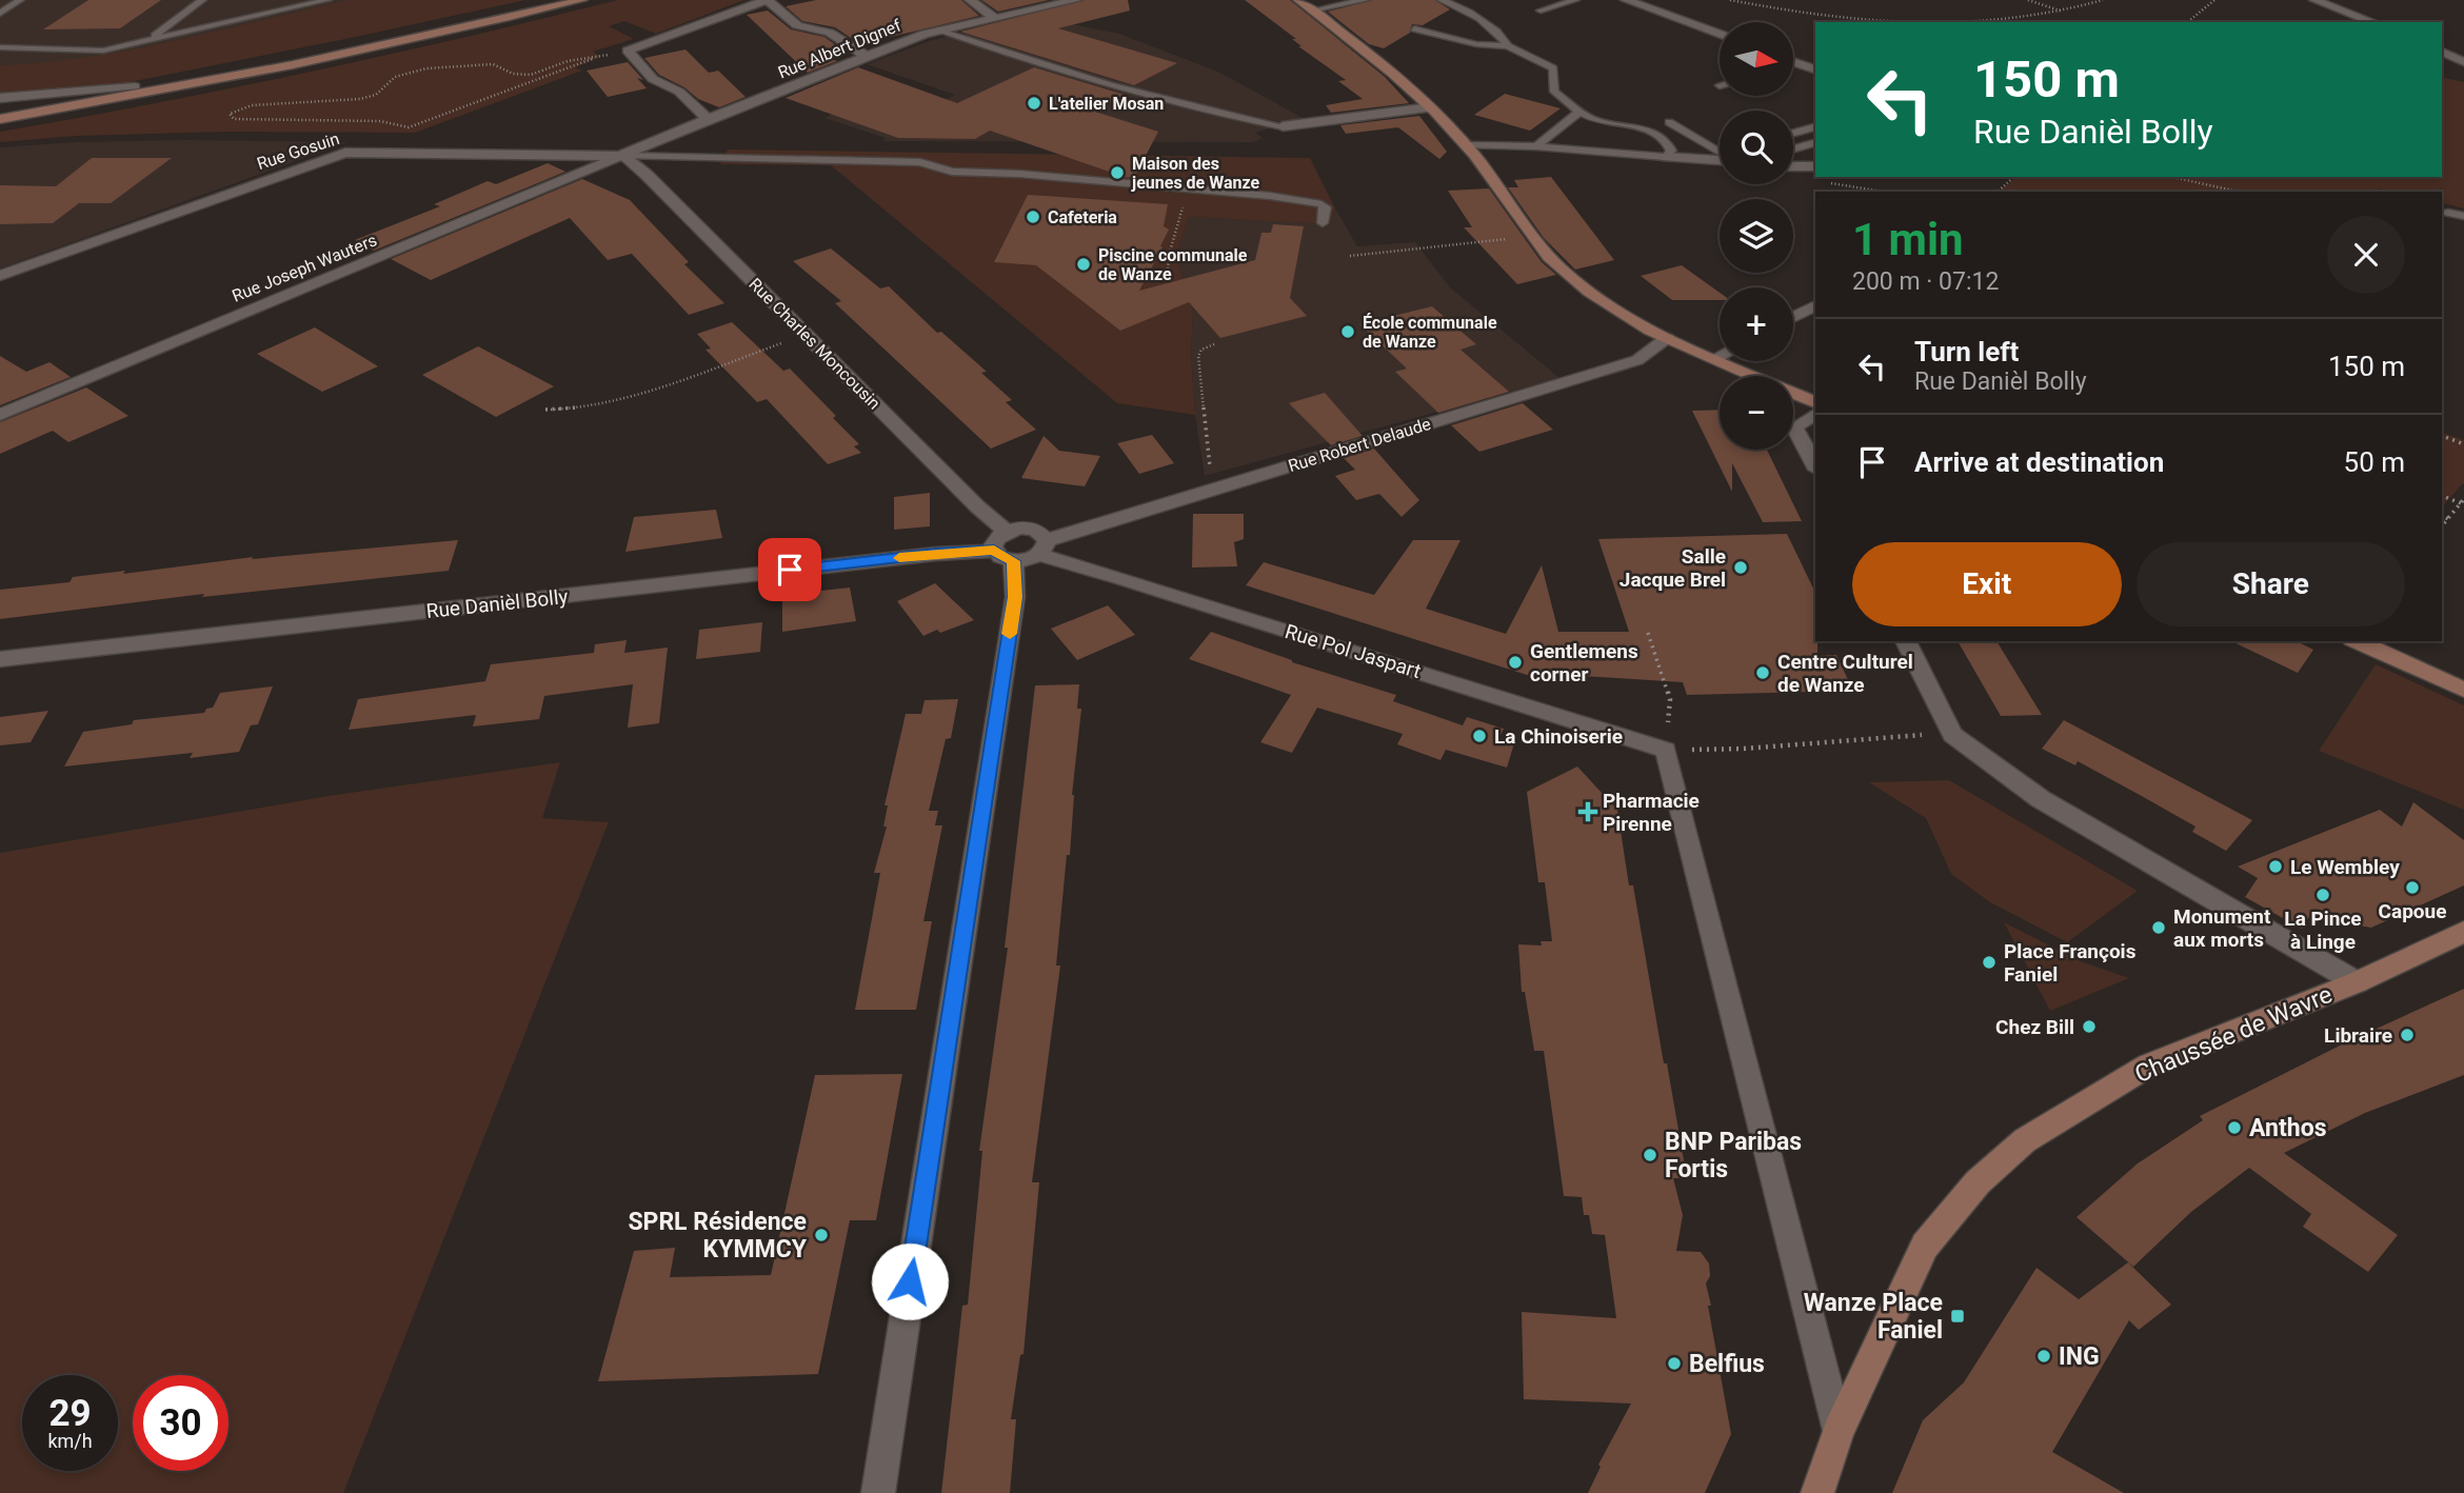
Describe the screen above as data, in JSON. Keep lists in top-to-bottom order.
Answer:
{
  "streets": {
    "main road": ["Chaussée de Wavre"],
    "street": [
      "Rue Albert Dignef",
      "Rue Gosuin",
      "Rue Joseph Wauters",
      "Rue Charles Moncousin",
      "Rue Robert Delaude",
      "Rue Danièl Bolly",
      "Rue Pol Jaspart"
    ]
  },
  "crossings": [
    ["Rue Albert Dignef", "Rue Gosuin"],
    ["Rue Albert Dignef", "Rue Joseph Wauters"],
    ["Rue Albert Dignef", "Rue Charles Moncousin"],
    ["Rue Gosuin", "Rue Joseph Wauters"],
    ["Rue Gosuin", "Rue Charles Moncousin"],
    ["Rue Joseph Wauters", "Rue Charles Moncousin"],
    ["Rue Charles Moncousin", "Rue Pol Jaspart"],
    ["Rue Robert Delaude", "Rue Danièl Bolly"],
    ["Rue Robert Delaude", "Rue Pol Jaspart"],
    ["Rue Danièl Bolly", "Rue Pol Jaspart"]
  ],
  "places": {
    "other": [
      "L'atelier Mosan",
      "Maison des jeunes de Wanze",
      "Cafeteria",
      "Piscine communale de Wanze",
      "École communale de Wanze",
      "Salle Jacque Brel",
      "Gentlemens corner",
      "Centre Culturel de Wanze",
      "La Chinoiserie",
      "Le Wembley",
      "Capoue",
      "La Pince à Linge",
      "Monument aux morts",
      "Place François Faniel",
      "Chez Bill",
      "Libraire",
      "Anthos",
      "BNP Paribas Fortis",
      "SPRL Résidence KYMMCY",
      "ING",
      "Belfius"
    ],
    "health": ["Pharmacie Pirenne"],
    "transit": ["Wanze Place Faniel"]
  },
  "north": "right",
  "page": {
    "map_buttons": ["+", "−"],
    "turn": ["150 m", "Rue Danièl Bolly"],
    "heading": ["1 min", "200 m · 07:12"],
    "list": [
      {
        "name": "Turn left",
        "note": "Rue Danièl Bolly",
        "value": "150 m"
      },
      {
        "name": "Arrive at destination",
        "value": "50 m"
      }
    ],
    "buttons": ["Exit", "Share"],
    "speed": "29 km/h",
    "limit": "30"
  }
}
